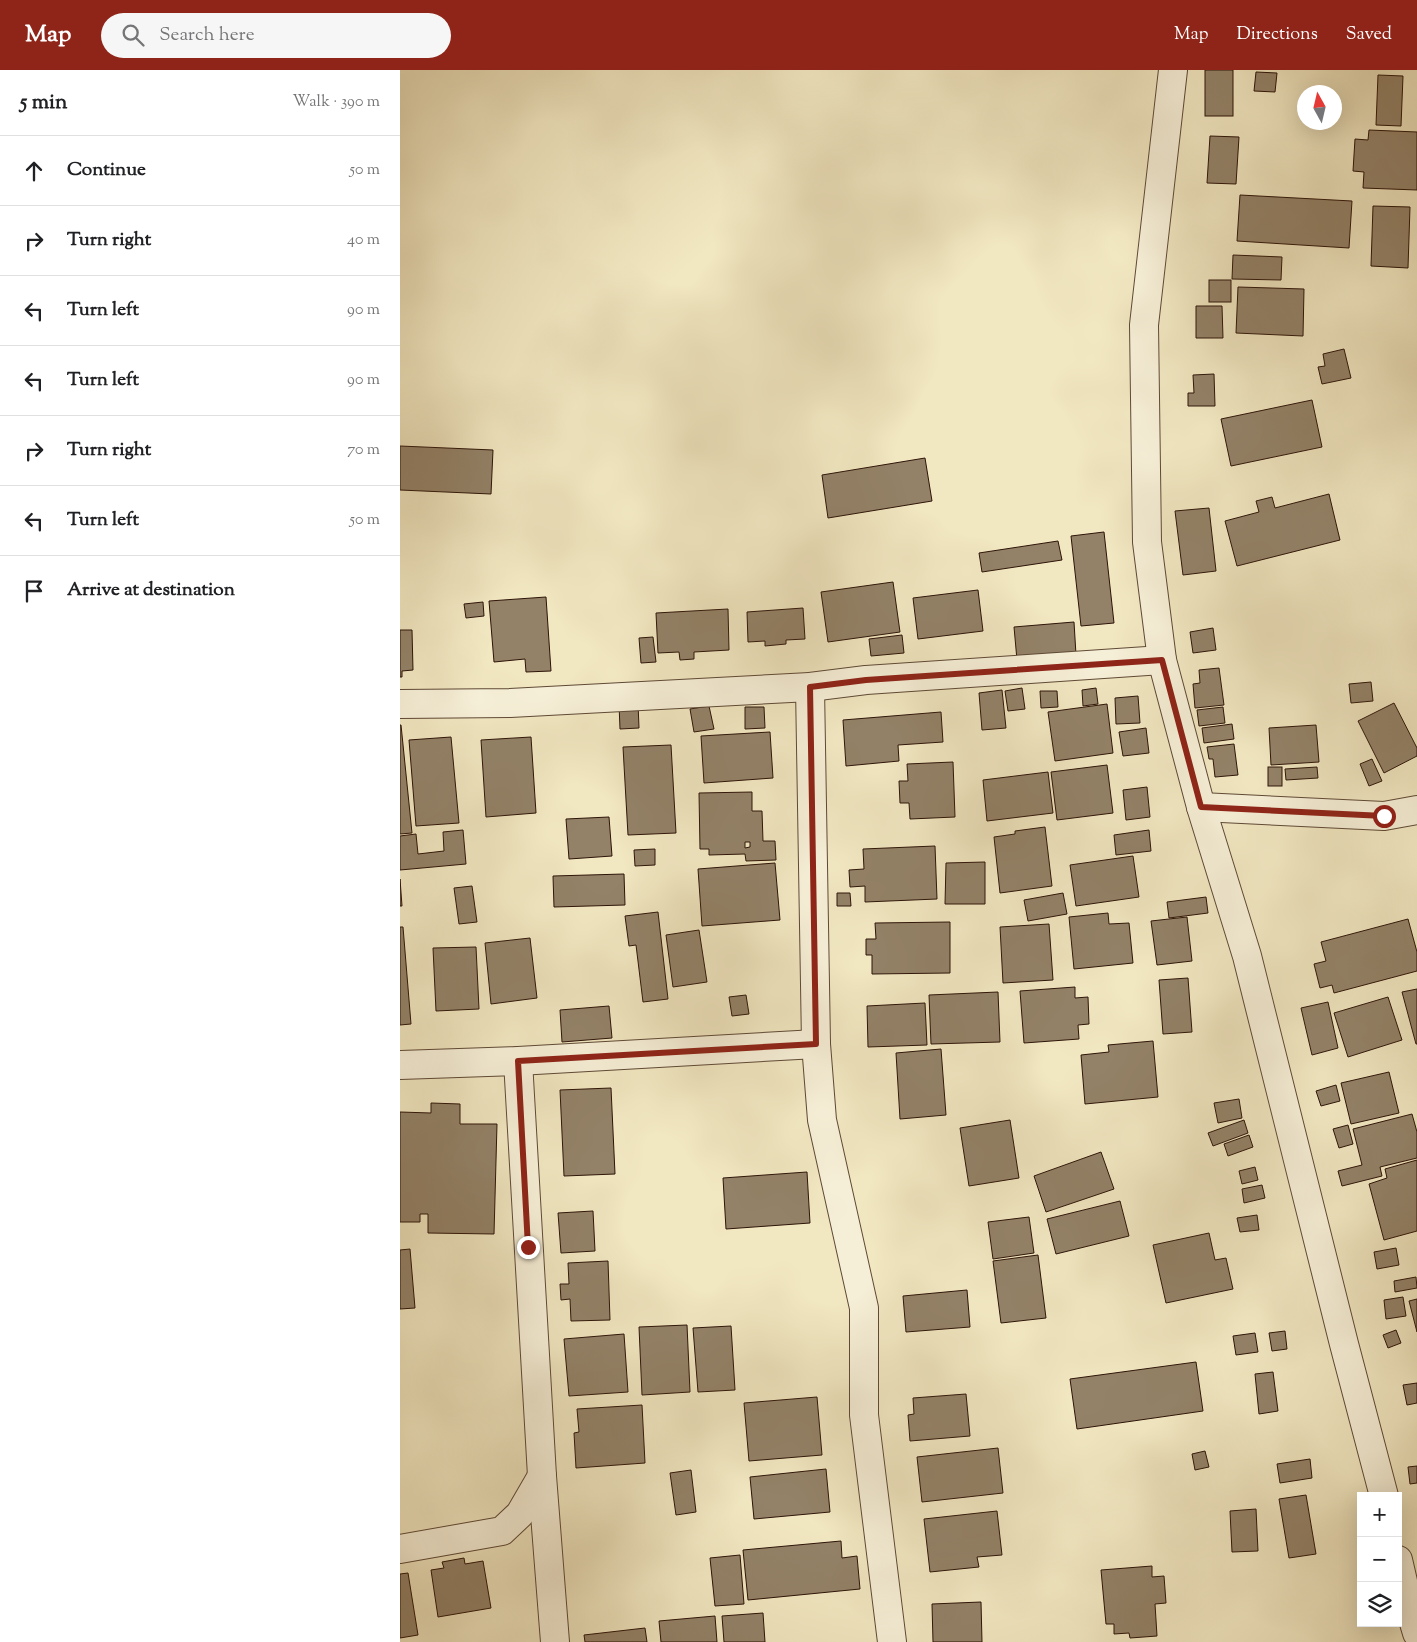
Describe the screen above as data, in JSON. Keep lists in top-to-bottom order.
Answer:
{
  "north": "top",
  "page": {
    "header": "Map",
    "search": "Search here",
    "nav": ["Map", "Directions", "Saved"],
    "heading": ["5 min", "Walk · 390 m"],
    "list": [
      ["Continue", "50 m"],
      ["Turn right", "40 m"],
      ["Turn left", "90 m"],
      ["Turn left", "90 m"],
      ["Turn right", "70 m"],
      ["Turn left", "50 m"],
      "Arrive at destination"
    ],
    "map_buttons": ["+", "−"]
  }
}
